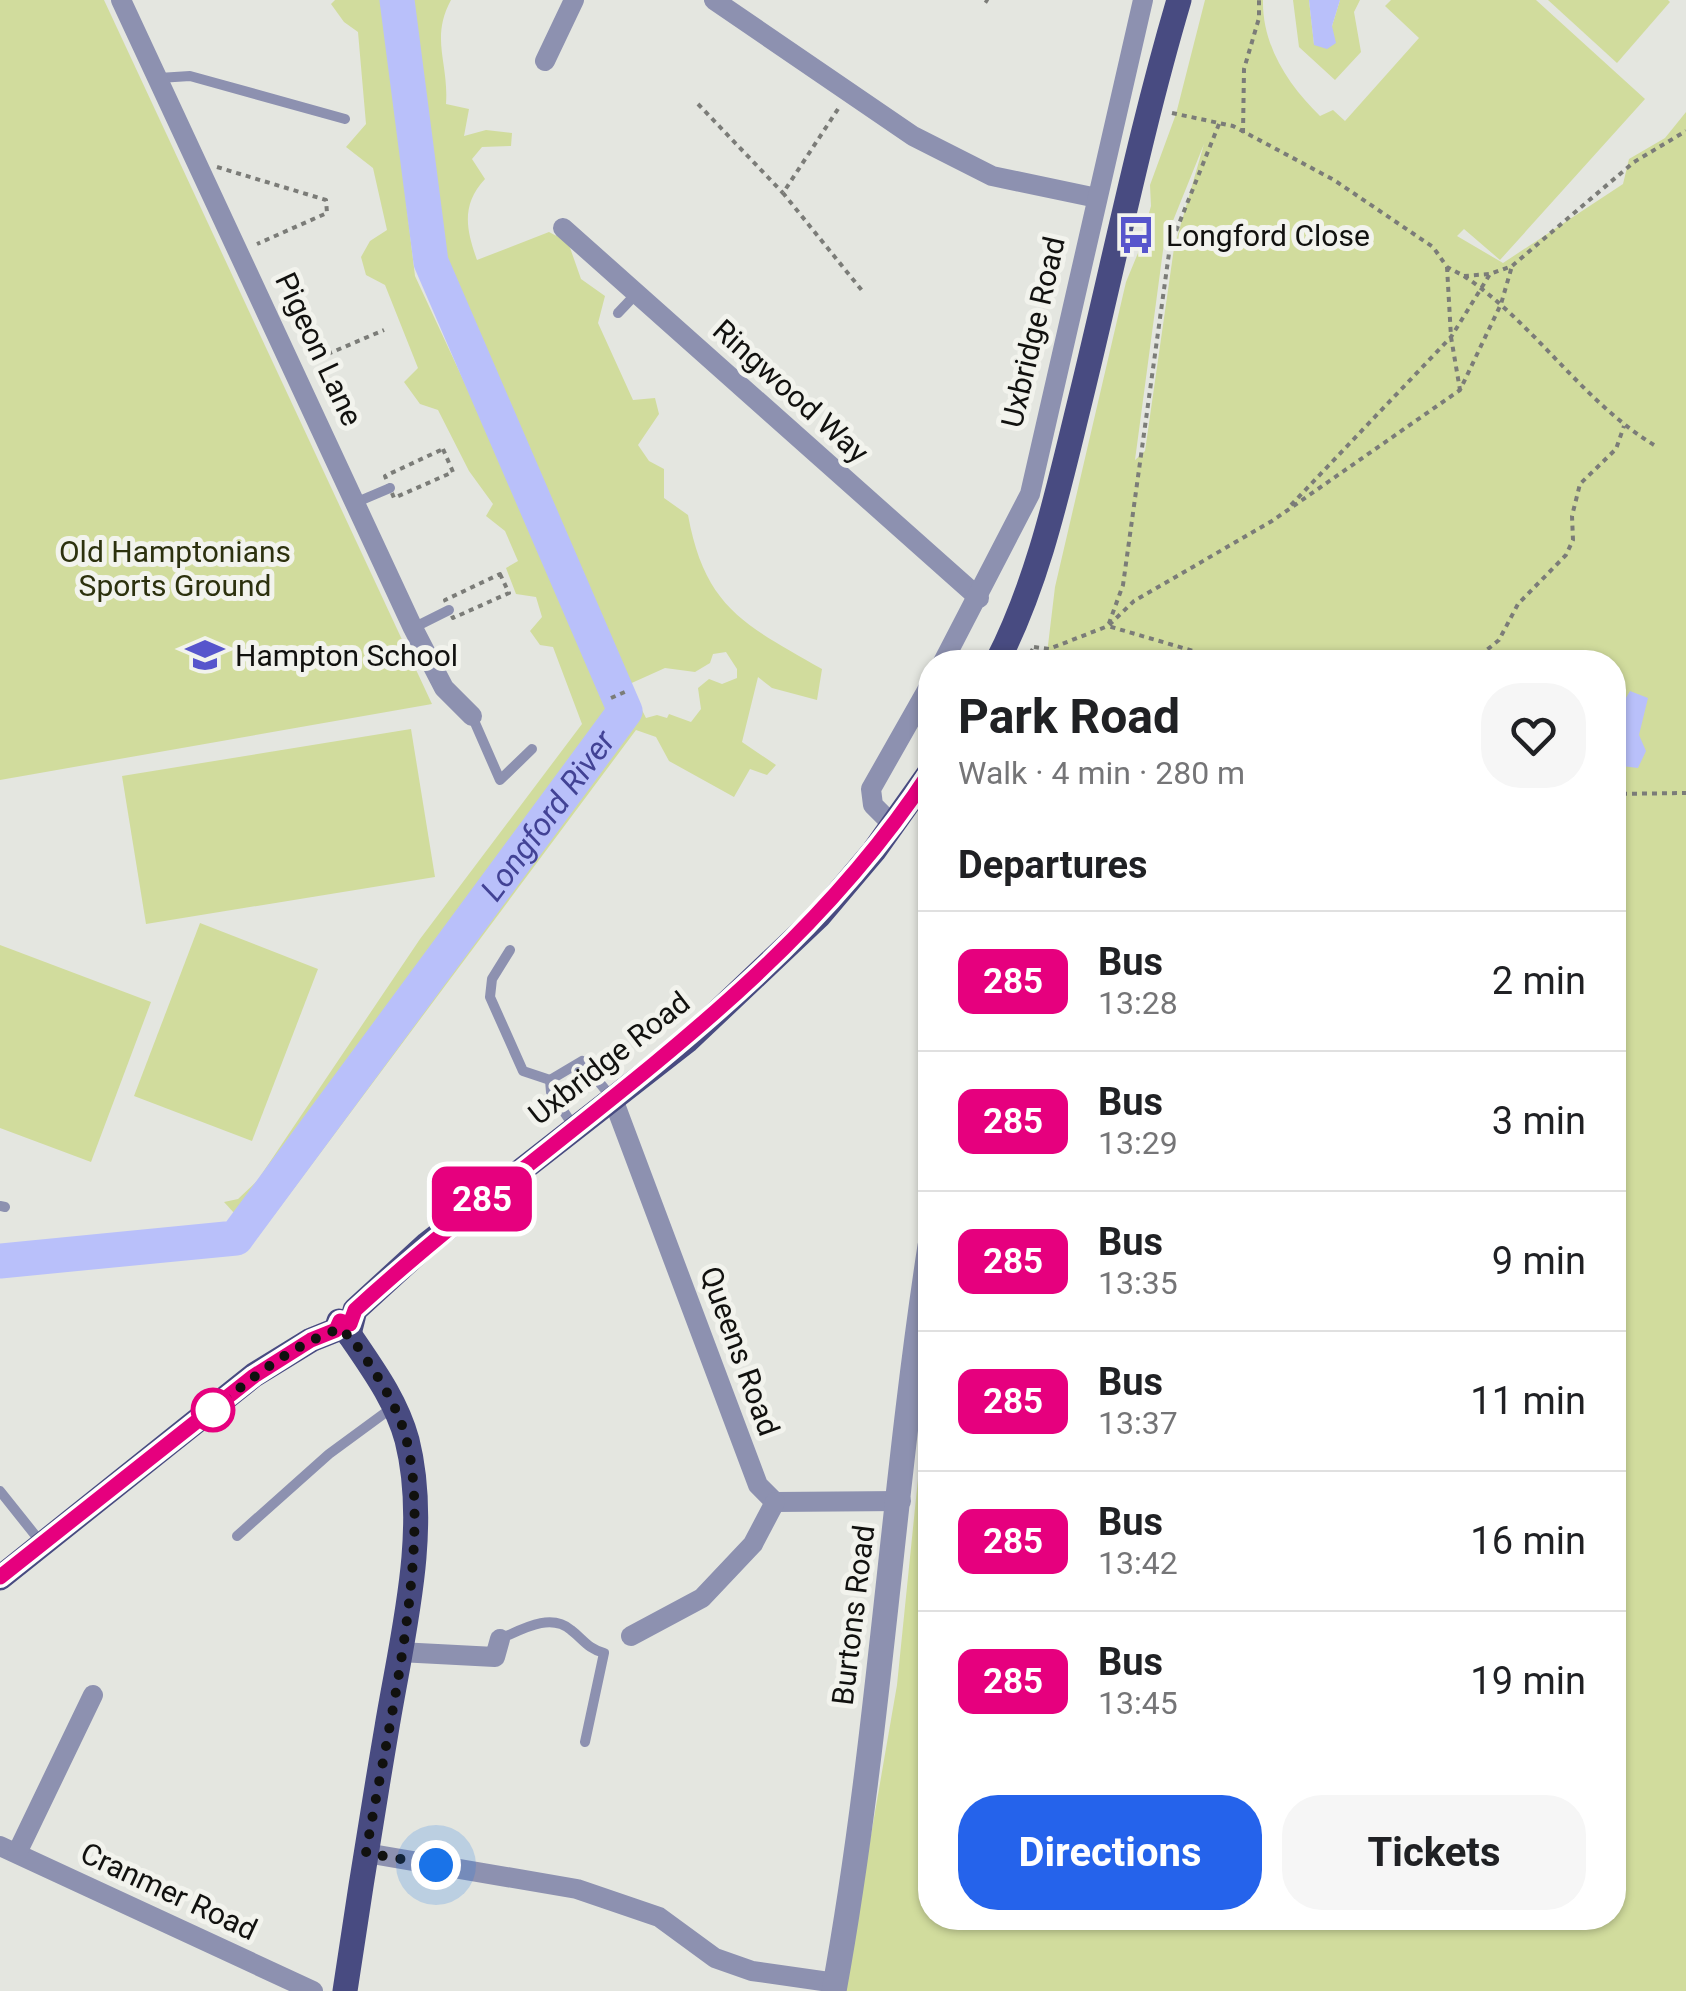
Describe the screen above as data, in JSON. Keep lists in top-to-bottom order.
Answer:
{
  "streets": {
    "main road": ["Uxbridge Road"],
    "street": [
      "Pigeon Lane",
      "Ringwood Way",
      "Queens Road",
      "Burtons Road",
      "Cranmer Road"
    ]
  },
  "crossings": [
    ["Uxbridge Road", "Ringwood Way"],
    ["Uxbridge Road", "Queens Road"]
  ],
  "water": ["Longford River"],
  "parks": ["Old Hamptonians Sports Ground"],
  "places": {
    "bus stop": ["Longford Close"],
    "school or university": ["Hampton School"]
  },
  "lines": ["bus line 285"],
  "page": {
    "on_map": "285",
    "heading": [
      ["Park Road", "Walk · 4 min · 280 m"],
      "Departures"
    ],
    "list": [
      {
        "mark": "285",
        "name": "Bus",
        "note": "13:28",
        "value": "2 min"
      },
      {
        "mark": "285",
        "name": "Bus",
        "note": "13:29",
        "value": "3 min"
      },
      {
        "mark": "285",
        "name": "Bus",
        "note": "13:35",
        "value": "9 min"
      },
      {
        "mark": "285",
        "name": "Bus",
        "note": "13:37",
        "value": "11 min"
      },
      {
        "mark": "285",
        "name": "Bus",
        "note": "13:42",
        "value": "16 min"
      },
      {
        "mark": "285",
        "name": "Bus",
        "note": "13:45",
        "value": "19 min"
      }
    ],
    "buttons": ["Directions", "Tickets"]
  }
}
